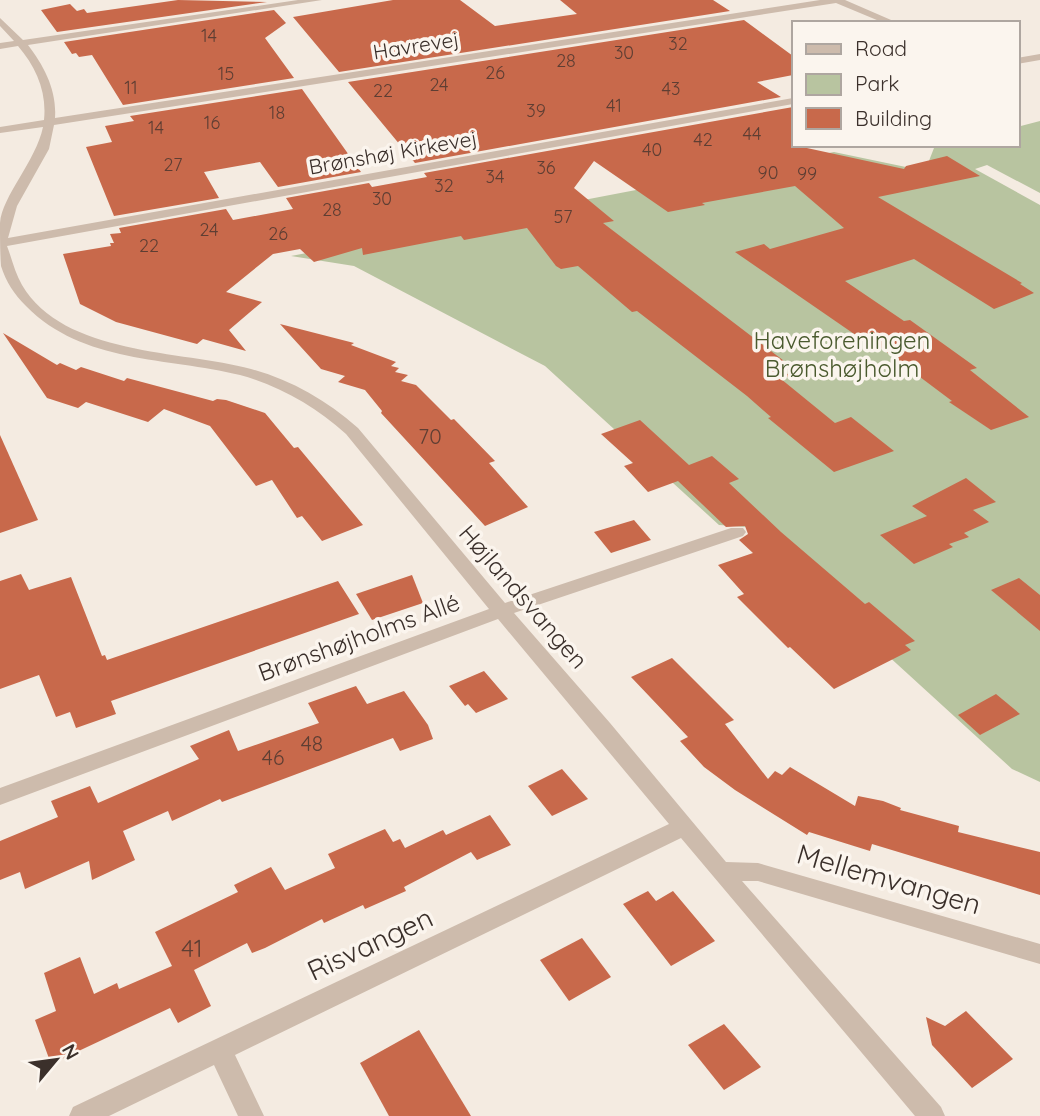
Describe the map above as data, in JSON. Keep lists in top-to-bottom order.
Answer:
{
  "streets": {
    "street": [
      "Havrevej",
      "Brønshøj Kirkevej",
      "Højlandsvangen",
      "Brønshøjholms Allé",
      "Mellemvangen",
      "Risvangen"
    ]
  },
  "crossings": [
    ["Brønshøj Kirkevej", "Højlandsvangen"],
    ["Højlandsvangen", "Brønshøjholms Allé"],
    ["Højlandsvangen", "Mellemvangen"],
    ["Højlandsvangen", "Risvangen"]
  ],
  "parks": ["Haveforeningen Brønshøjholm"],
  "house_numbers": [
    "14",
    "32",
    "30",
    "28",
    "26",
    "15",
    "24",
    "11",
    "43",
    "22",
    "41",
    "39",
    "18",
    "16",
    "14",
    "44",
    "42",
    "40",
    "27",
    "36",
    "90",
    "99",
    "34",
    "32",
    "30",
    "28",
    "57",
    "24",
    "26",
    "22",
    "70",
    "48",
    "46",
    "41"
  ],
  "legend": ["Road", "Park", "Building"],
  "north": "top right"
}
